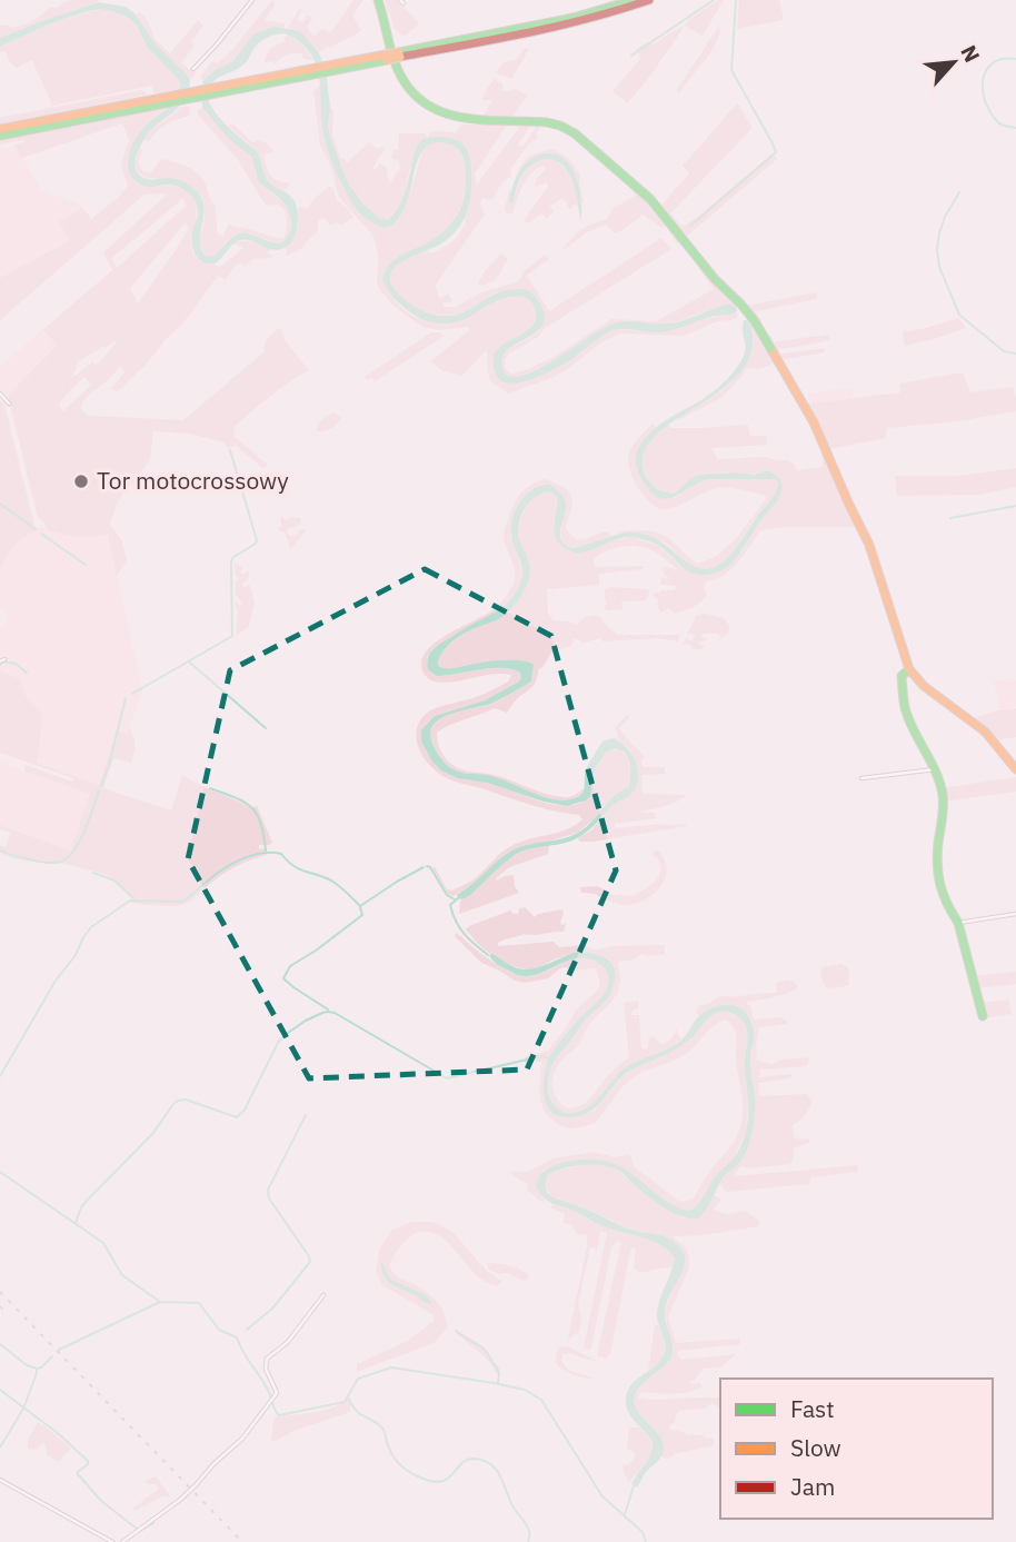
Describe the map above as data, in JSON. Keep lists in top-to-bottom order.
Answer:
{
  "places": ["Tor motocrossowy"],
  "legend": ["Fast", "Slow", "Jam"],
  "north": "top right"
}
